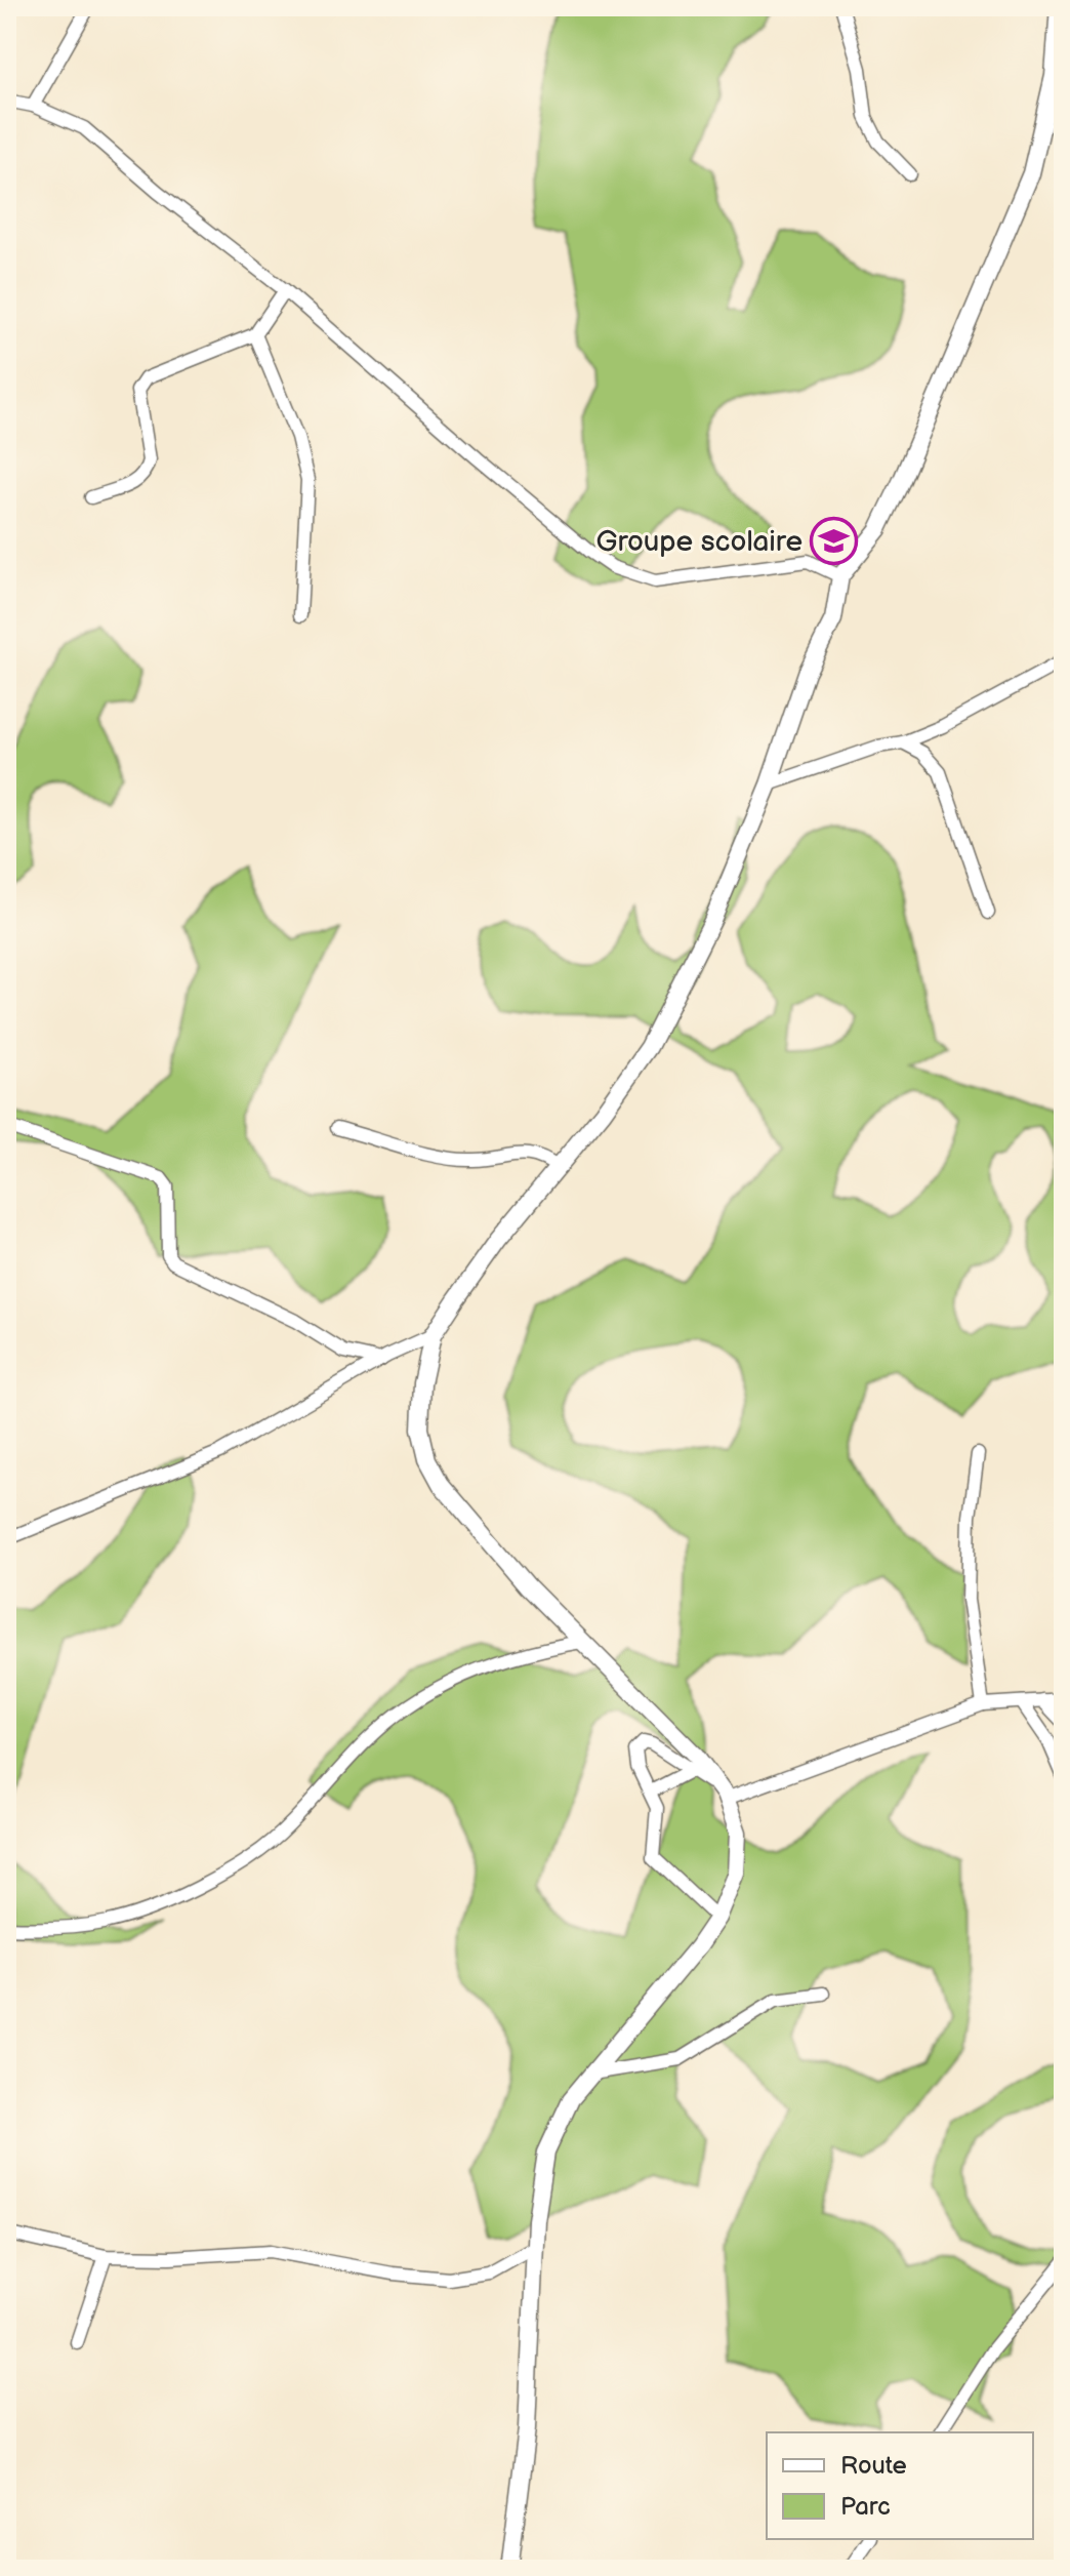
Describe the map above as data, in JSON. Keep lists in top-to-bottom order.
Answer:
{
  "places": {
    "school or university": ["Groupe scolaire"]
  },
  "legend": ["Route", "Parc"]
}
